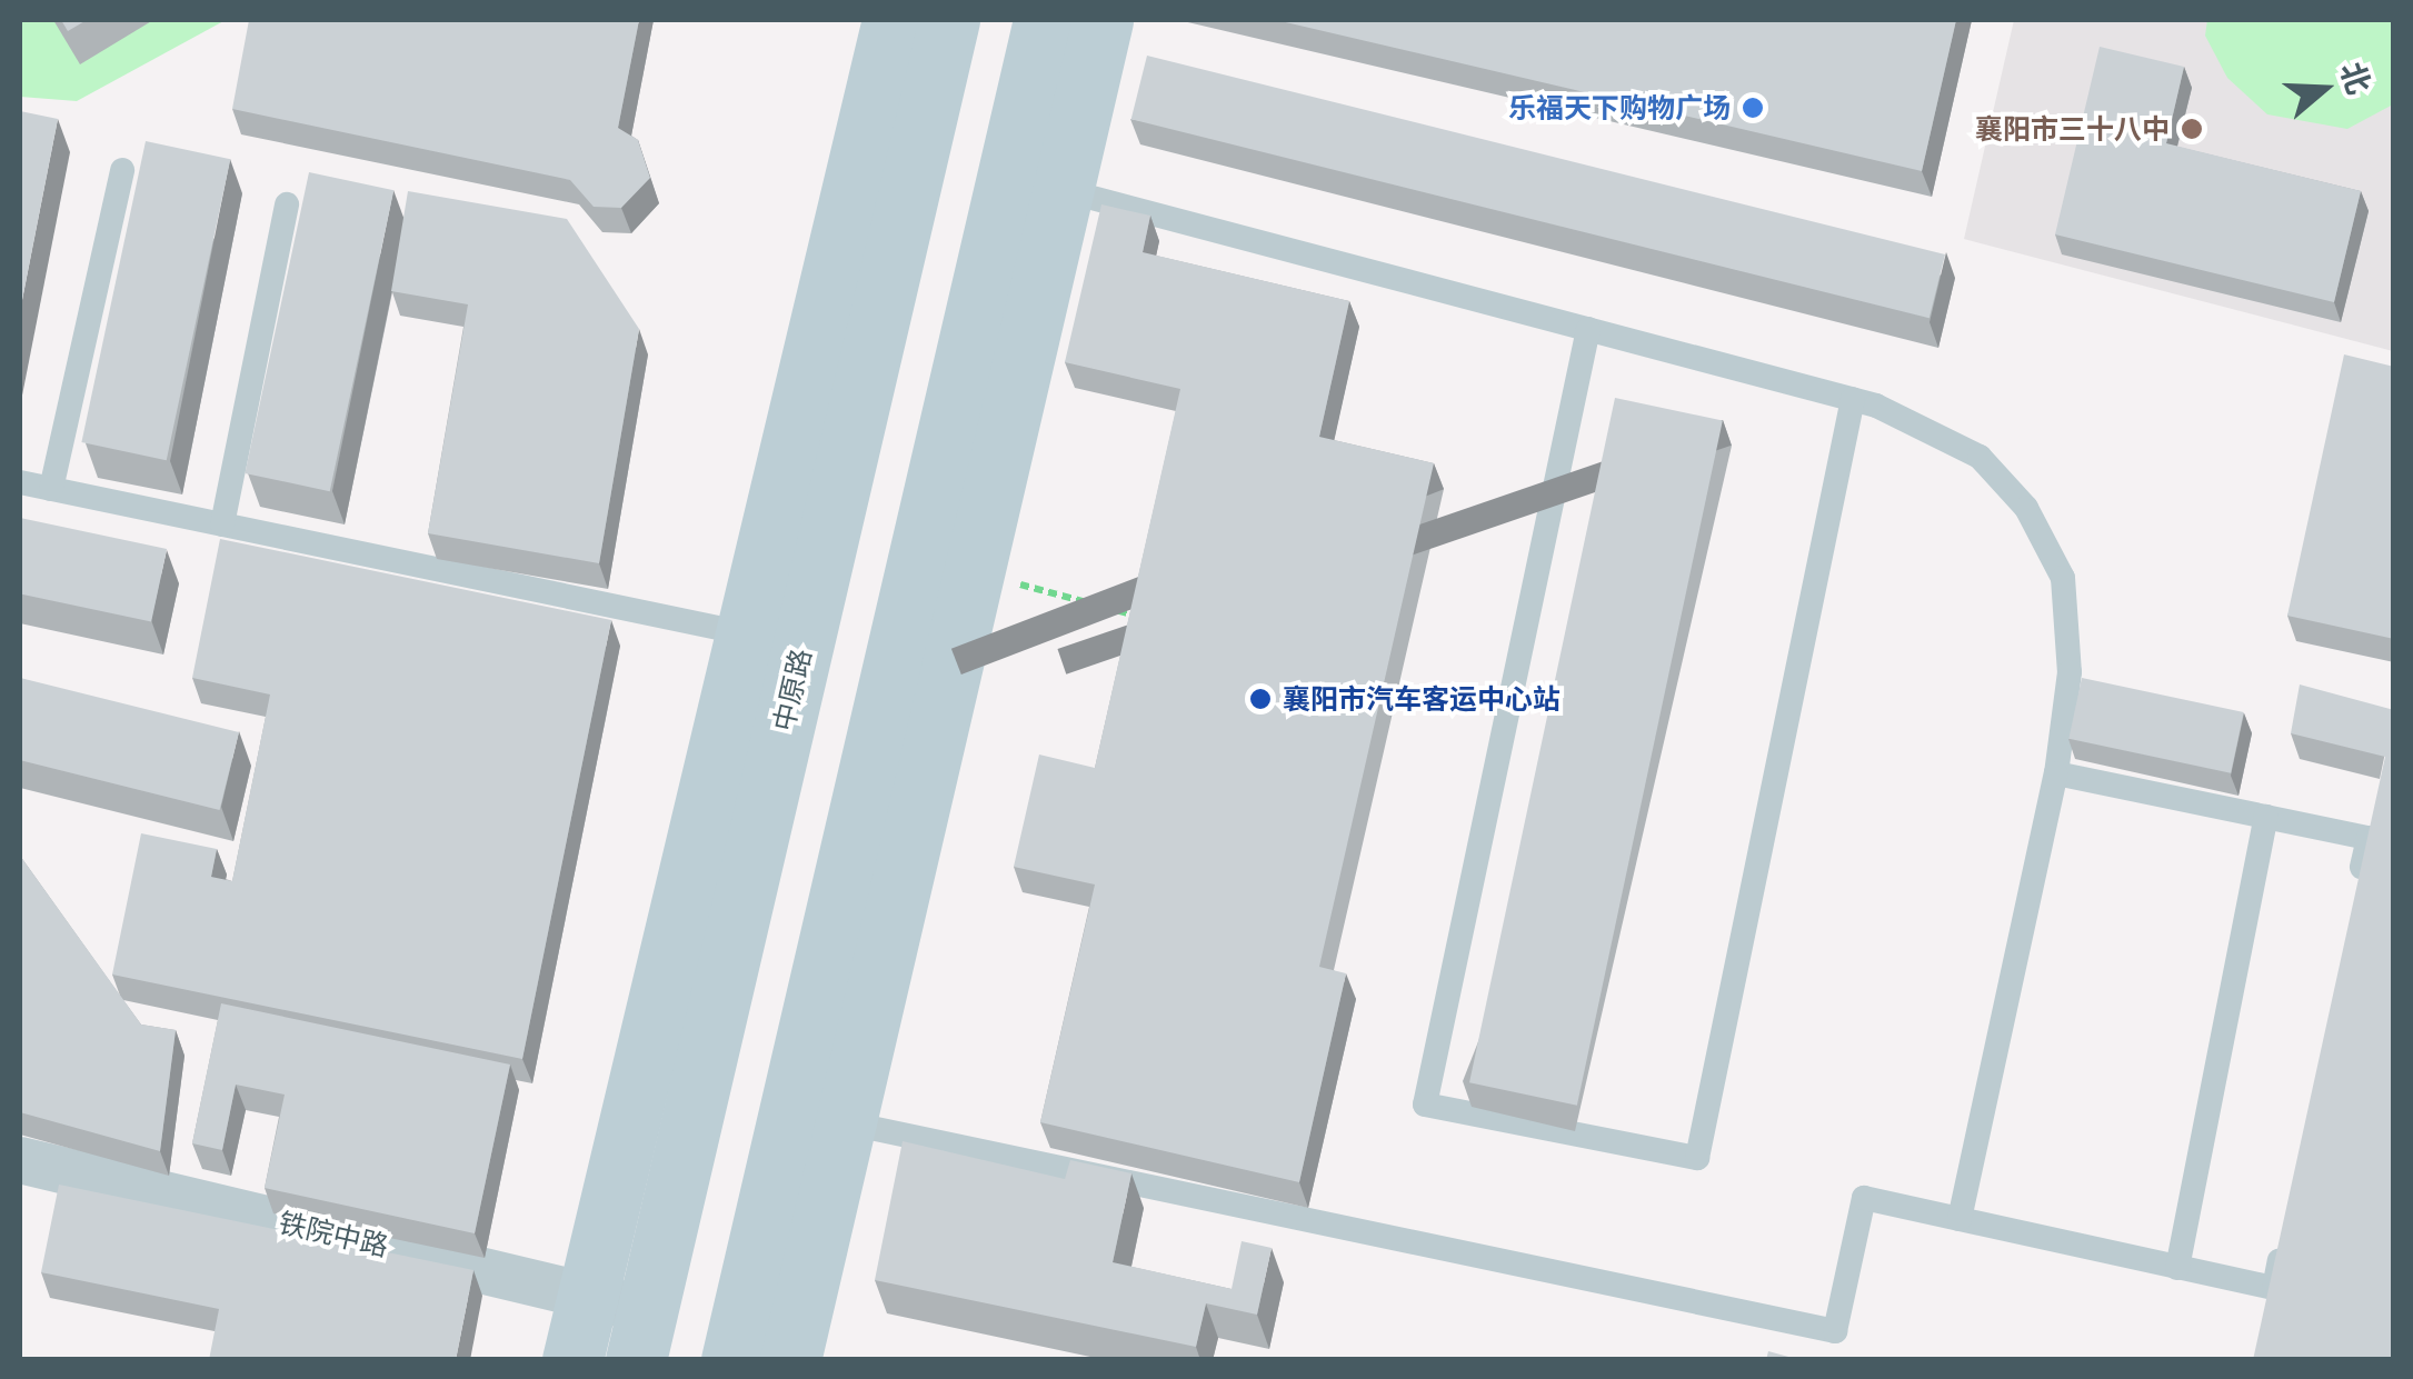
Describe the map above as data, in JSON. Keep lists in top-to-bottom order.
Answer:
{
  "streets": {
    "street": ["中原路", "铁院中路"]
  },
  "crossings": [
    ["中原路", "铁院中路"]
  ],
  "places": ["乐福天下购物广场", "襄阳市三十八中", "襄阳市汽车客运中心站"],
  "north": "right"
}
